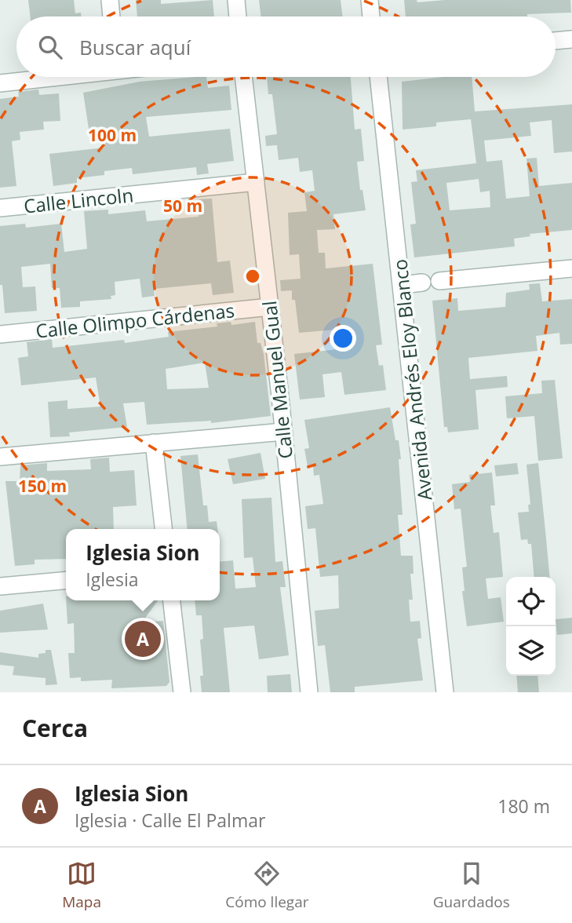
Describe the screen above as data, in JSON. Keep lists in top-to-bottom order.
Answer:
{
  "streets": {
    "street": [
      "Calle Lincoln",
      "Calle Olimpo Cárdenas",
      "Calle Manuel Gual",
      "Avenida Andrés Eloy Blanco"
    ]
  },
  "crossings": [
    ["Calle Lincoln", "Calle Manuel Gual"],
    ["Calle Olimpo Cárdenas", "Calle Manuel Gual"]
  ],
  "page": {
    "search": "Buscar aquí",
    "popup": ["Iglesia Sion", "Iglesia"],
    "pins": "A",
    "heading": "Cerca",
    "list": [
      {
        "mark": "A",
        "name": "Iglesia Sion",
        "note": "Iglesia · Calle El Palmar",
        "value": "180 m"
      }
    ],
    "nav": ["Mapa", "Cómo llegar", "Guardados"]
  },
  "rings": ["100 m", "50 m", "150 m"]
}
